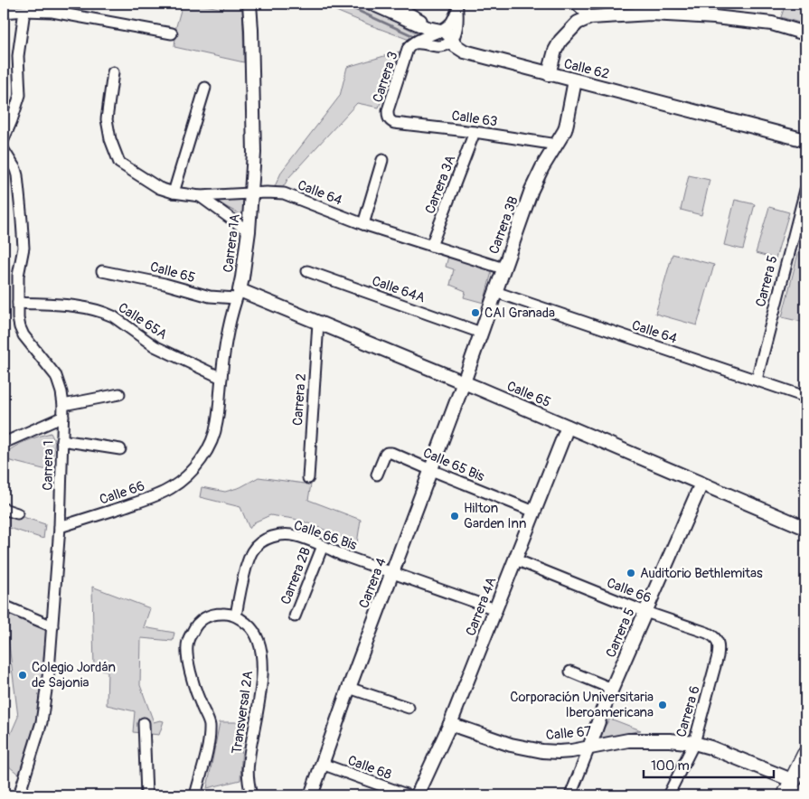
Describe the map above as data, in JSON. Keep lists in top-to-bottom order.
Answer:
{
  "streets": {
    "street": [
      "Calle 62",
      "Carrera 3",
      "Calle 63",
      "Carrera 3A",
      "Calle 64",
      "Carrera 3B",
      "Carrera 1A",
      "Calle 65",
      "Carrera 5",
      "Calle 64A",
      "Calle 65A",
      "Carrera 2",
      "Calle 65 Bis",
      "Carrera 1",
      "Calle 66",
      "Calle 66 Bis",
      "Carrera 2B",
      "Carrera 4",
      "Carrera 4A",
      "Carrera 6",
      "Transversal 2A",
      "Calle 67",
      "Calle 68"
    ]
  },
  "crossings": [
    ["Calle 62", "Carrera 3"],
    ["Calle 62", "Carrera 3B"],
    ["Carrera 3", "Calle 63"],
    ["Calle 63", "Carrera 3A"],
    ["Calle 63", "Carrera 3B"],
    ["Carrera 3A", "Calle 64"],
    ["Calle 64", "Carrera 3B"],
    ["Calle 64", "Carrera 1A"],
    ["Calle 64", "Carrera 5"],
    ["Carrera 3B", "Calle 65"],
    ["Carrera 3B", "Calle 64A"],
    ["Carrera 3B", "Carrera 4"],
    ["Carrera 1A", "Calle 65"],
    ["Carrera 1A", "Calle 65A"],
    ["Carrera 1A", "Calle 66"],
    ["Calle 65", "Carrera 5"],
    ["Calle 65", "Carrera 2"],
    ["Calle 65", "Carrera 4"],
    ["Calle 65", "Carrera 4A"],
    ["Carrera 5", "Calle 66"],
    ["Carrera 5", "Calle 67"],
    ["Calle 65A", "Carrera 1"],
    ["Calle 65 Bis", "Carrera 4"],
    ["Calle 65 Bis", "Carrera 4A"],
    ["Carrera 1", "Calle 66"],
    ["Calle 66", "Carrera 4A"],
    ["Calle 66", "Carrera 6"],
    ["Calle 66 Bis", "Carrera 2B"],
    ["Calle 66 Bis", "Carrera 4"],
    ["Calle 66 Bis", "Carrera 4A"],
    ["Calle 66 Bis", "Transversal 2A"],
    ["Carrera 4", "Calle 68"],
    ["Carrera 4A", "Calle 67"],
    ["Carrera 6", "Calle 67"]
  ],
  "places": [
    "CAI Granada",
    "Hilton Garden Inn",
    "Auditorio Bethlemitas",
    "Colegio Jordán de Sajonia",
    "Corporación Universitaria Iberoamericana"
  ],
  "scale_bar": "100 m"
}
